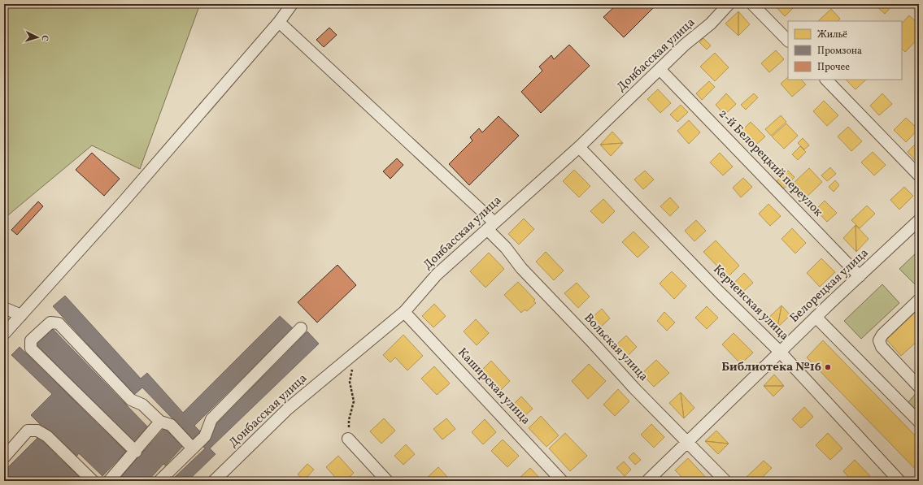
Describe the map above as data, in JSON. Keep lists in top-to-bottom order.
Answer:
{
  "streets": {
    "street": [
      "Донбасская улица",
      "2-й Белорецкий переулок",
      "Белорецкая улица",
      "Керченская улица",
      "Вольская улица",
      "Каширская улица"
    ]
  },
  "crossings": [
    ["Донбасская улица", "2-й Белорецкий переулок"],
    ["Донбасская улица", "Керченская улица"],
    ["Донбасская улица", "Вольская улица"],
    ["Донбасская улица", "Каширская улица"],
    ["2-й Белорецкий переулок", "Белорецкая улица"],
    ["Белорецкая улица", "Керченская улица"],
    ["Белорецкая улица", "Вольская улица"]
  ],
  "places": ["Библиотека №16"],
  "legend": ["Жильё", "Промзона", "Прочее"],
  "north": "right"
}
